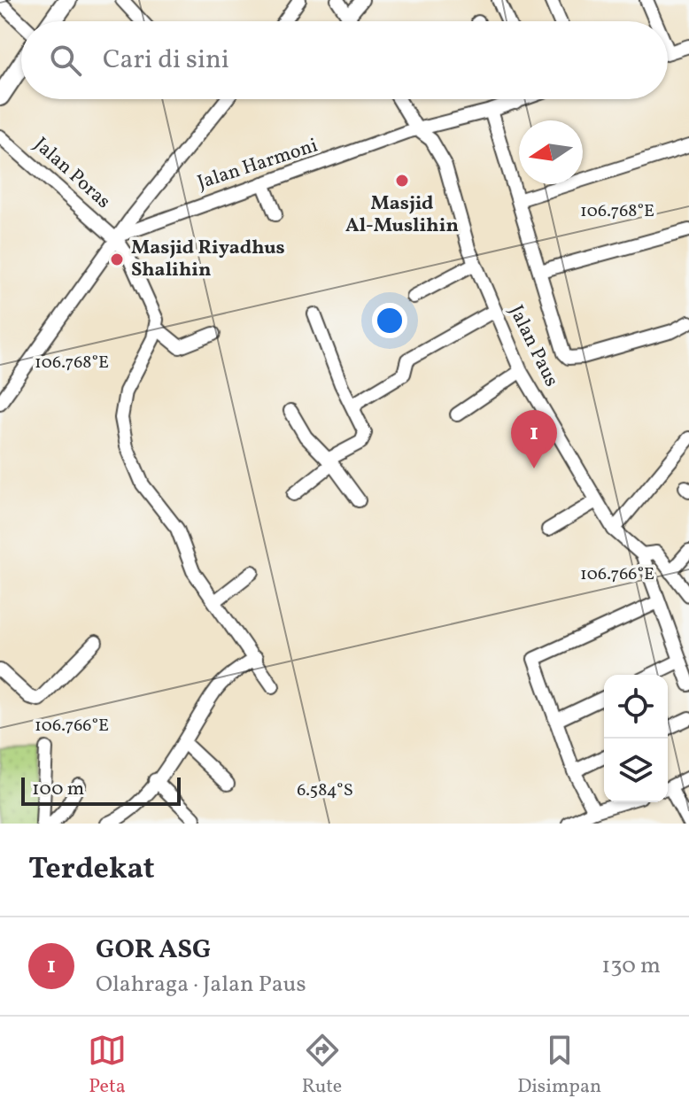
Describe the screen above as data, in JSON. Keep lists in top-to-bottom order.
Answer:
{
  "streets": {
    "street": ["Jalan Harmoni", "Jalan Poras", "Jalan Paus"]
  },
  "crossings": [
    ["Jalan Harmoni", "Jalan Poras"],
    ["Jalan Harmoni", "Jalan Paus"]
  ],
  "places": ["Masjid Al-Muslihin", "Masjid Riyadhus Shalihin"],
  "scale_bar": "100 m",
  "north": "left",
  "page": {
    "search": "Cari di sini",
    "pins": "1",
    "scale": "100 m",
    "heading": "Terdekat",
    "list": [
      {
        "mark": "1",
        "name": "GOR ASG",
        "note": "Olahraga · Jalan Paus",
        "value": "130 m"
      }
    ],
    "nav": ["Peta", "Rute", "Disimpan"]
  },
  "coordinates": ["106.768°E", "106.766°E", "6.584°S"]
}
